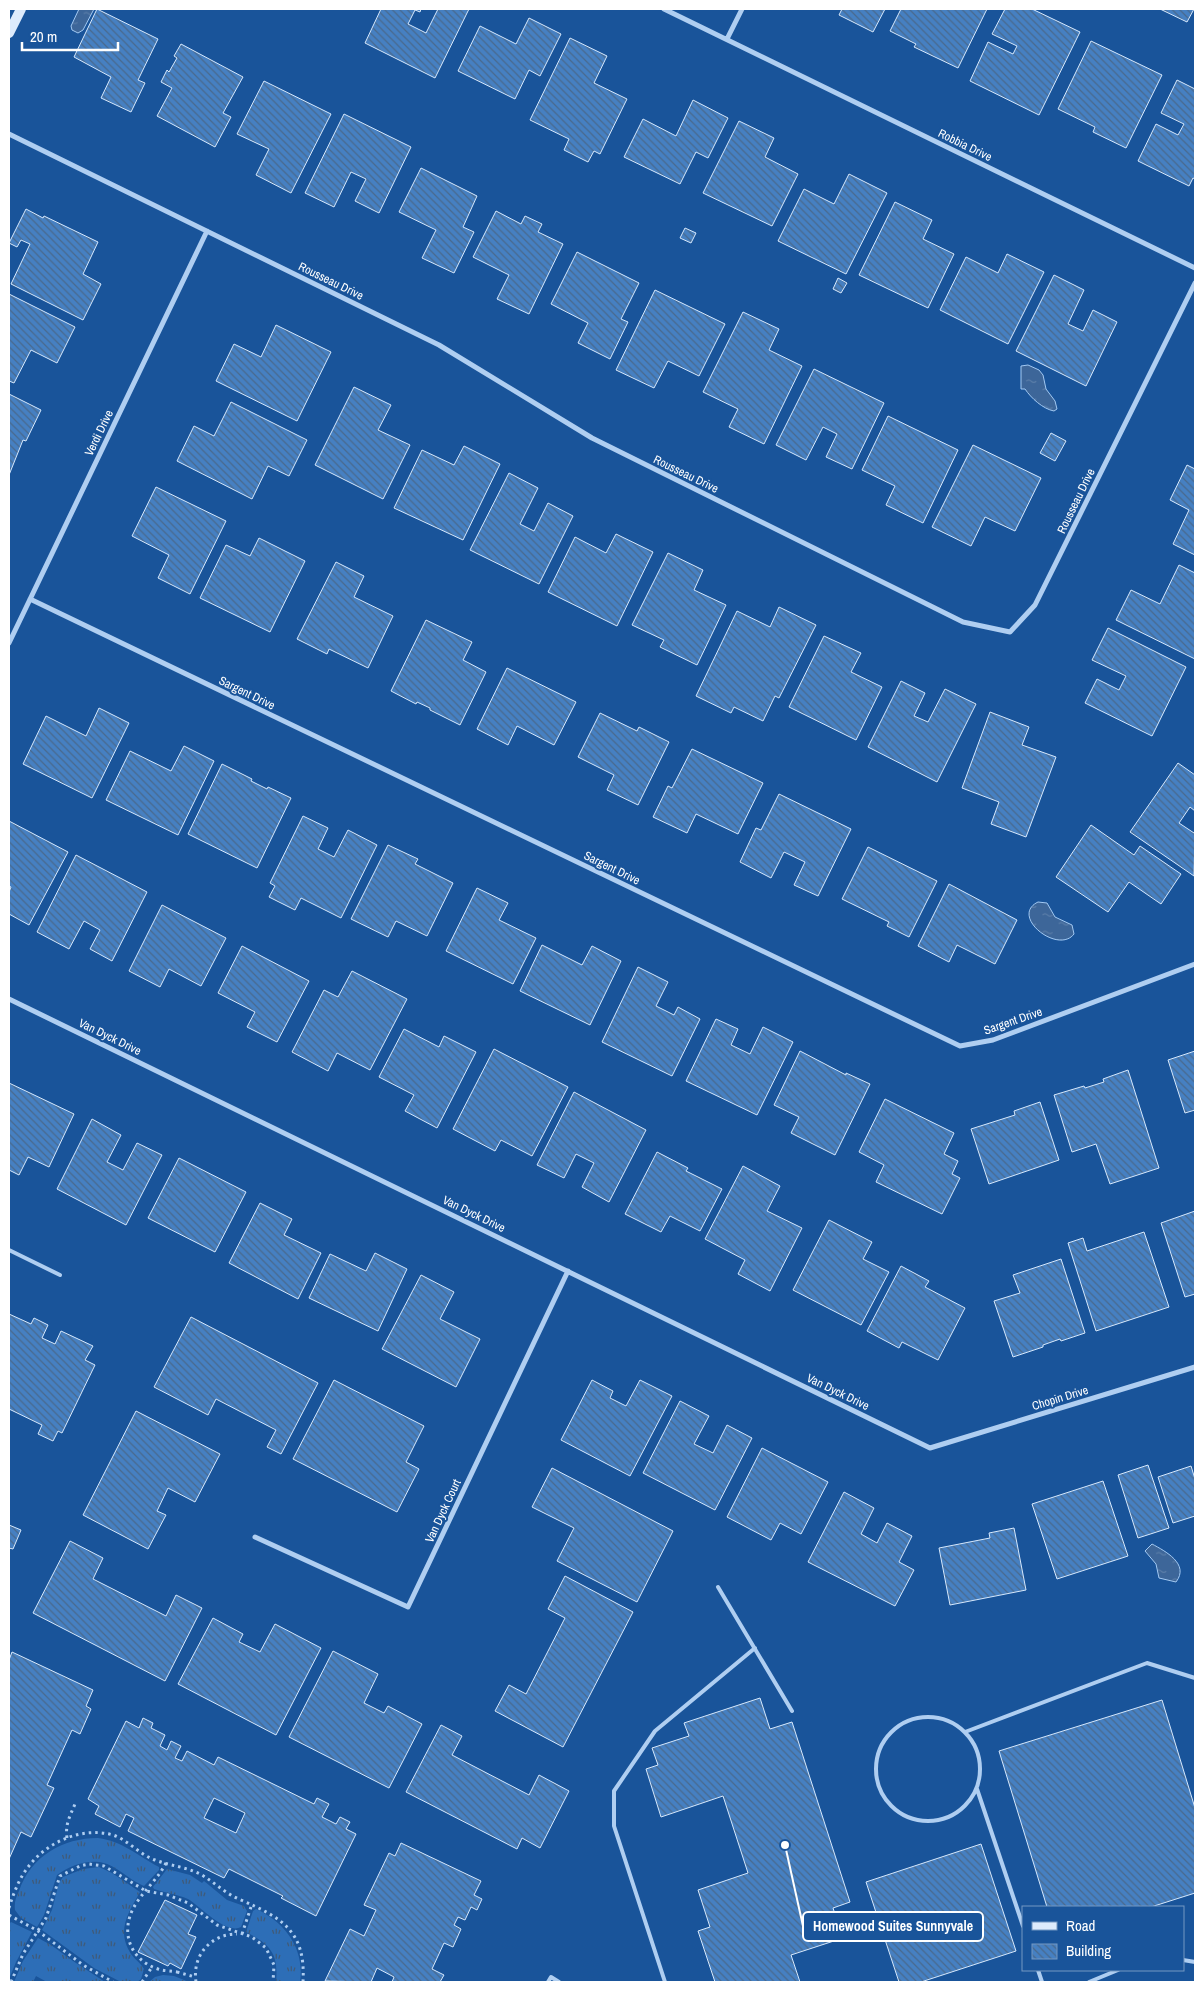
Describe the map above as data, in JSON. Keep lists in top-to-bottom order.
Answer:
{
  "streets": {
    "street": [
      "Robbia Drive",
      "Rousseau Drive",
      "Verdi Drive",
      "Sargent Drive",
      "Van Dyck Drive",
      "Chopin Drive",
      "Van Dyck Court"
    ]
  },
  "crossings": [
    ["Rousseau Drive", "Verdi Drive"],
    ["Verdi Drive", "Sargent Drive"],
    ["Van Dyck Drive", "Chopin Drive"],
    ["Van Dyck Drive", "Van Dyck Court"]
  ],
  "places": ["Homewood Suites Sunnyvale"],
  "legend": ["Road", "Building"],
  "scale_bar": "20 m"
}
